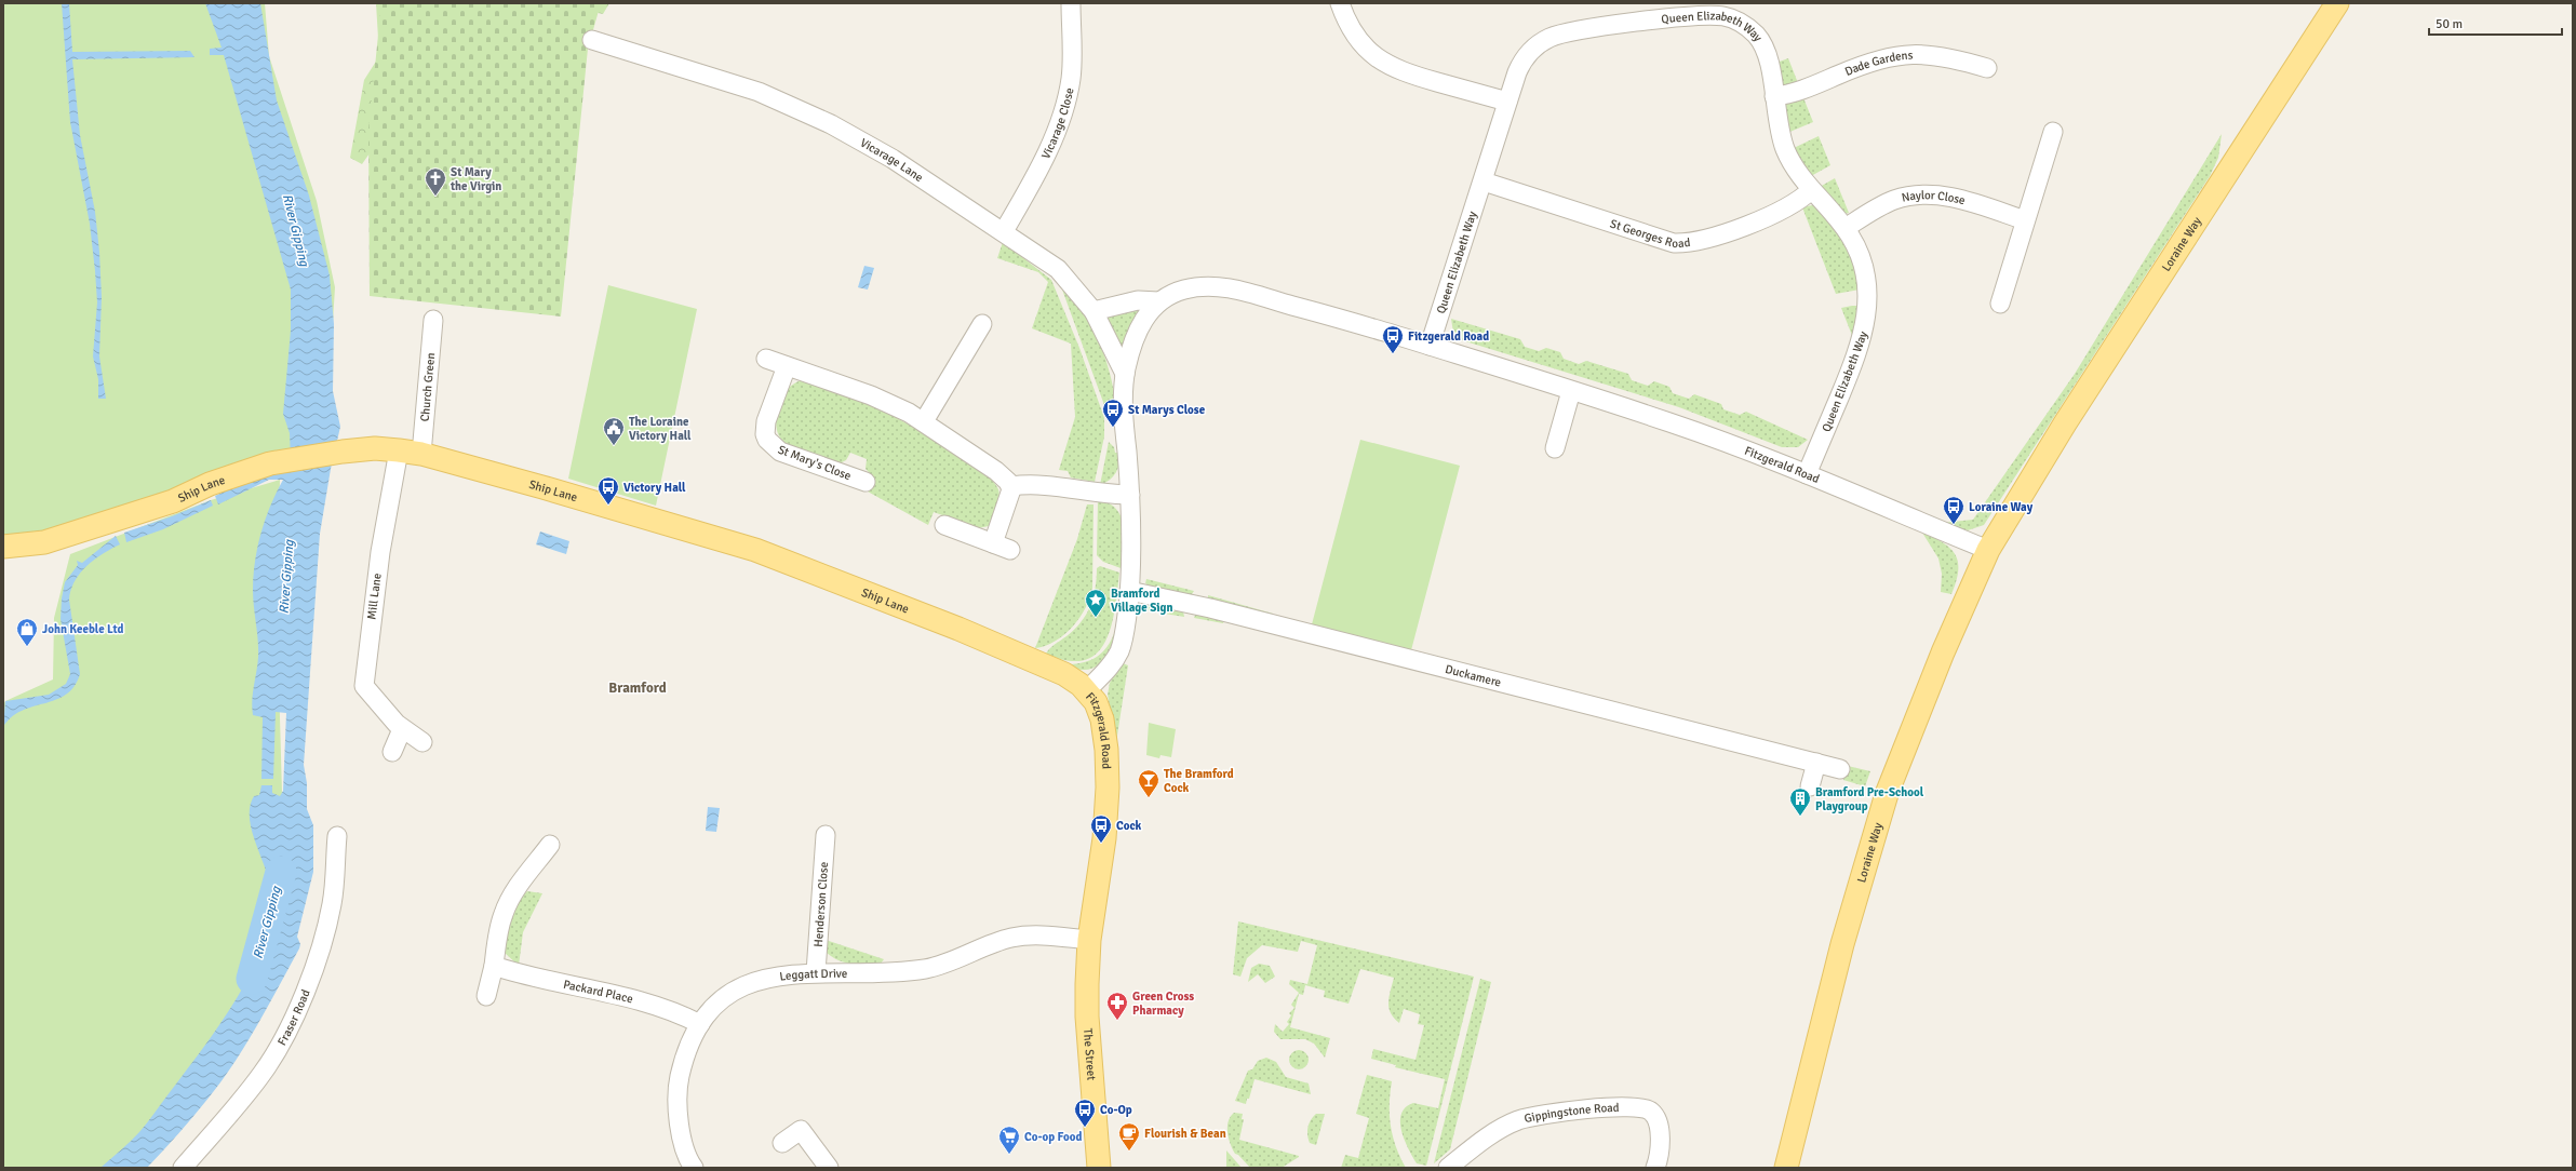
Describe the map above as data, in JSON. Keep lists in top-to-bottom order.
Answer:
{
  "streets": {
    "main road": [
      "Loraine Way",
      "Fitzgerald Road",
      "Ship Lane",
      "The Street"
    ],
    "street": [
      "Queen Elizabeth Way",
      "Dade Gardens",
      "Vicarage Close",
      "Vicarage Lane",
      "Naylor Close",
      "St Georges Road",
      "Church Green",
      "St Mary's Close",
      "Mill Lane",
      "Duckamere",
      "Henderson Close",
      "Leggatt Drive",
      "Packard Place",
      "Fraser Road",
      "Gippingstone Road"
    ]
  },
  "crossings": [
    ["Queen Elizabeth Way", "Dade Gardens"],
    ["Queen Elizabeth Way", "Naylor Close"],
    ["Queen Elizabeth Way", "St Georges Road"],
    ["Queen Elizabeth Way", "Fitzgerald Road"],
    ["Vicarage Close", "Vicarage Lane"],
    ["Vicarage Lane", "Fitzgerald Road"],
    ["Loraine Way", "Fitzgerald Road"],
    ["Church Green", "Ship Lane"],
    ["Fitzgerald Road", "Ship Lane"],
    ["Fitzgerald Road", "Duckamere"],
    ["Fitzgerald Road", "Leggatt Drive"],
    ["Fitzgerald Road", "The Street"],
    ["Ship Lane", "Mill Lane"],
    ["Henderson Close", "Leggatt Drive"],
    ["Leggatt Drive", "Packard Place"],
    ["Leggatt Drive", "The Street"]
  ],
  "districts": ["Bramford"],
  "water": ["River Gipping"],
  "places": {
    "church": ["St Mary the Virgin"],
    "bus stop": [
      "Fitzgerald Road",
      "St Marys Close",
      "Victory Hall",
      "Loraine Way",
      "Cock",
      "Co-Op"
    ],
    "public building": ["The Loraine Victory Hall"],
    "place": ["Bramford Village Sign"],
    "shop": ["John Keeble Ltd"],
    "bar": ["The Bramford Cock"],
    "building": ["Bramford Pre-School Playgroup"],
    "pharmacy": ["Green Cross Pharmacy"],
    "cafe": ["Flourish & Bean"],
    "supermarket": ["Co-op Food"]
  },
  "scale_bar": "50 m"
}
